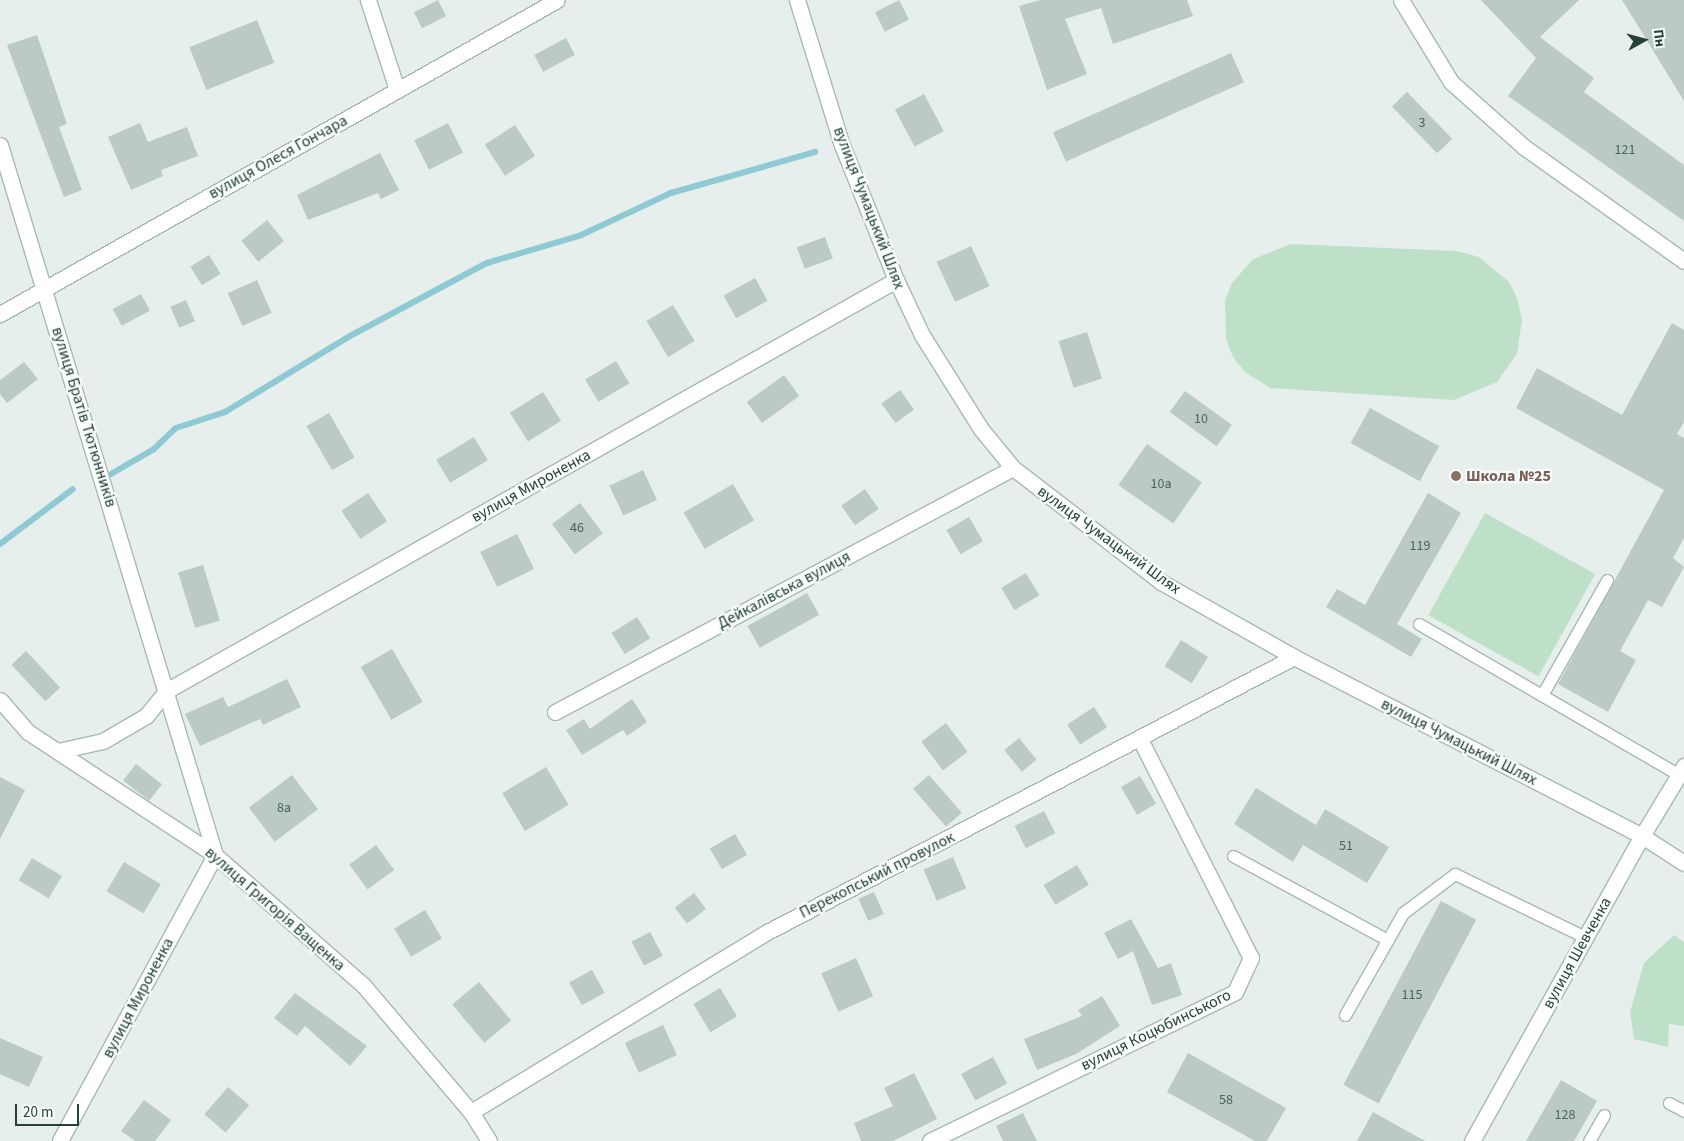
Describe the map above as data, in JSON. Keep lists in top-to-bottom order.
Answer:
{
  "streets": {
    "street": [
      "вулиця Олеся Гончара",
      "вулиця Чумацький Шлях",
      "вулиця Братів Тютюнників",
      "вулиця Мироненка",
      "Дейкалівська вулиця",
      "Перекопський провулок",
      "вулиця Григорія Ващенка",
      "вулиця Шевченка",
      "вулиця Коцюбинського"
    ]
  },
  "crossings": [
    ["вулиця Олеся Гончара", "вулиця Братів Тютюнників"],
    ["вулиця Чумацький Шлях", "вулиця Мироненка"],
    ["вулиця Чумацький Шлях", "Дейкалівська вулиця"],
    ["вулиця Чумацький Шлях", "Перекопський провулок"],
    ["вулиця Чумацький Шлях", "вулиця Шевченка"],
    ["вулиця Братів Тютюнників", "вулиця Мироненка"],
    ["вулиця Братів Тютюнників", "вулиця Григорія Ващенка"],
    ["вулиця Мироненка", "вулиця Григорія Ващенка"],
    ["Перекопський провулок", "вулиця Григорія Ващенка"],
    ["Перекопський провулок", "вулиця Коцюбинського"]
  ],
  "places": ["Школа №25"],
  "house_numbers": [
    "3",
    "121",
    "10",
    "10а",
    "46",
    "119",
    "8а",
    "51",
    "115",
    "58",
    "128"
  ],
  "scale_bar": "20 m",
  "north": "right"
}
